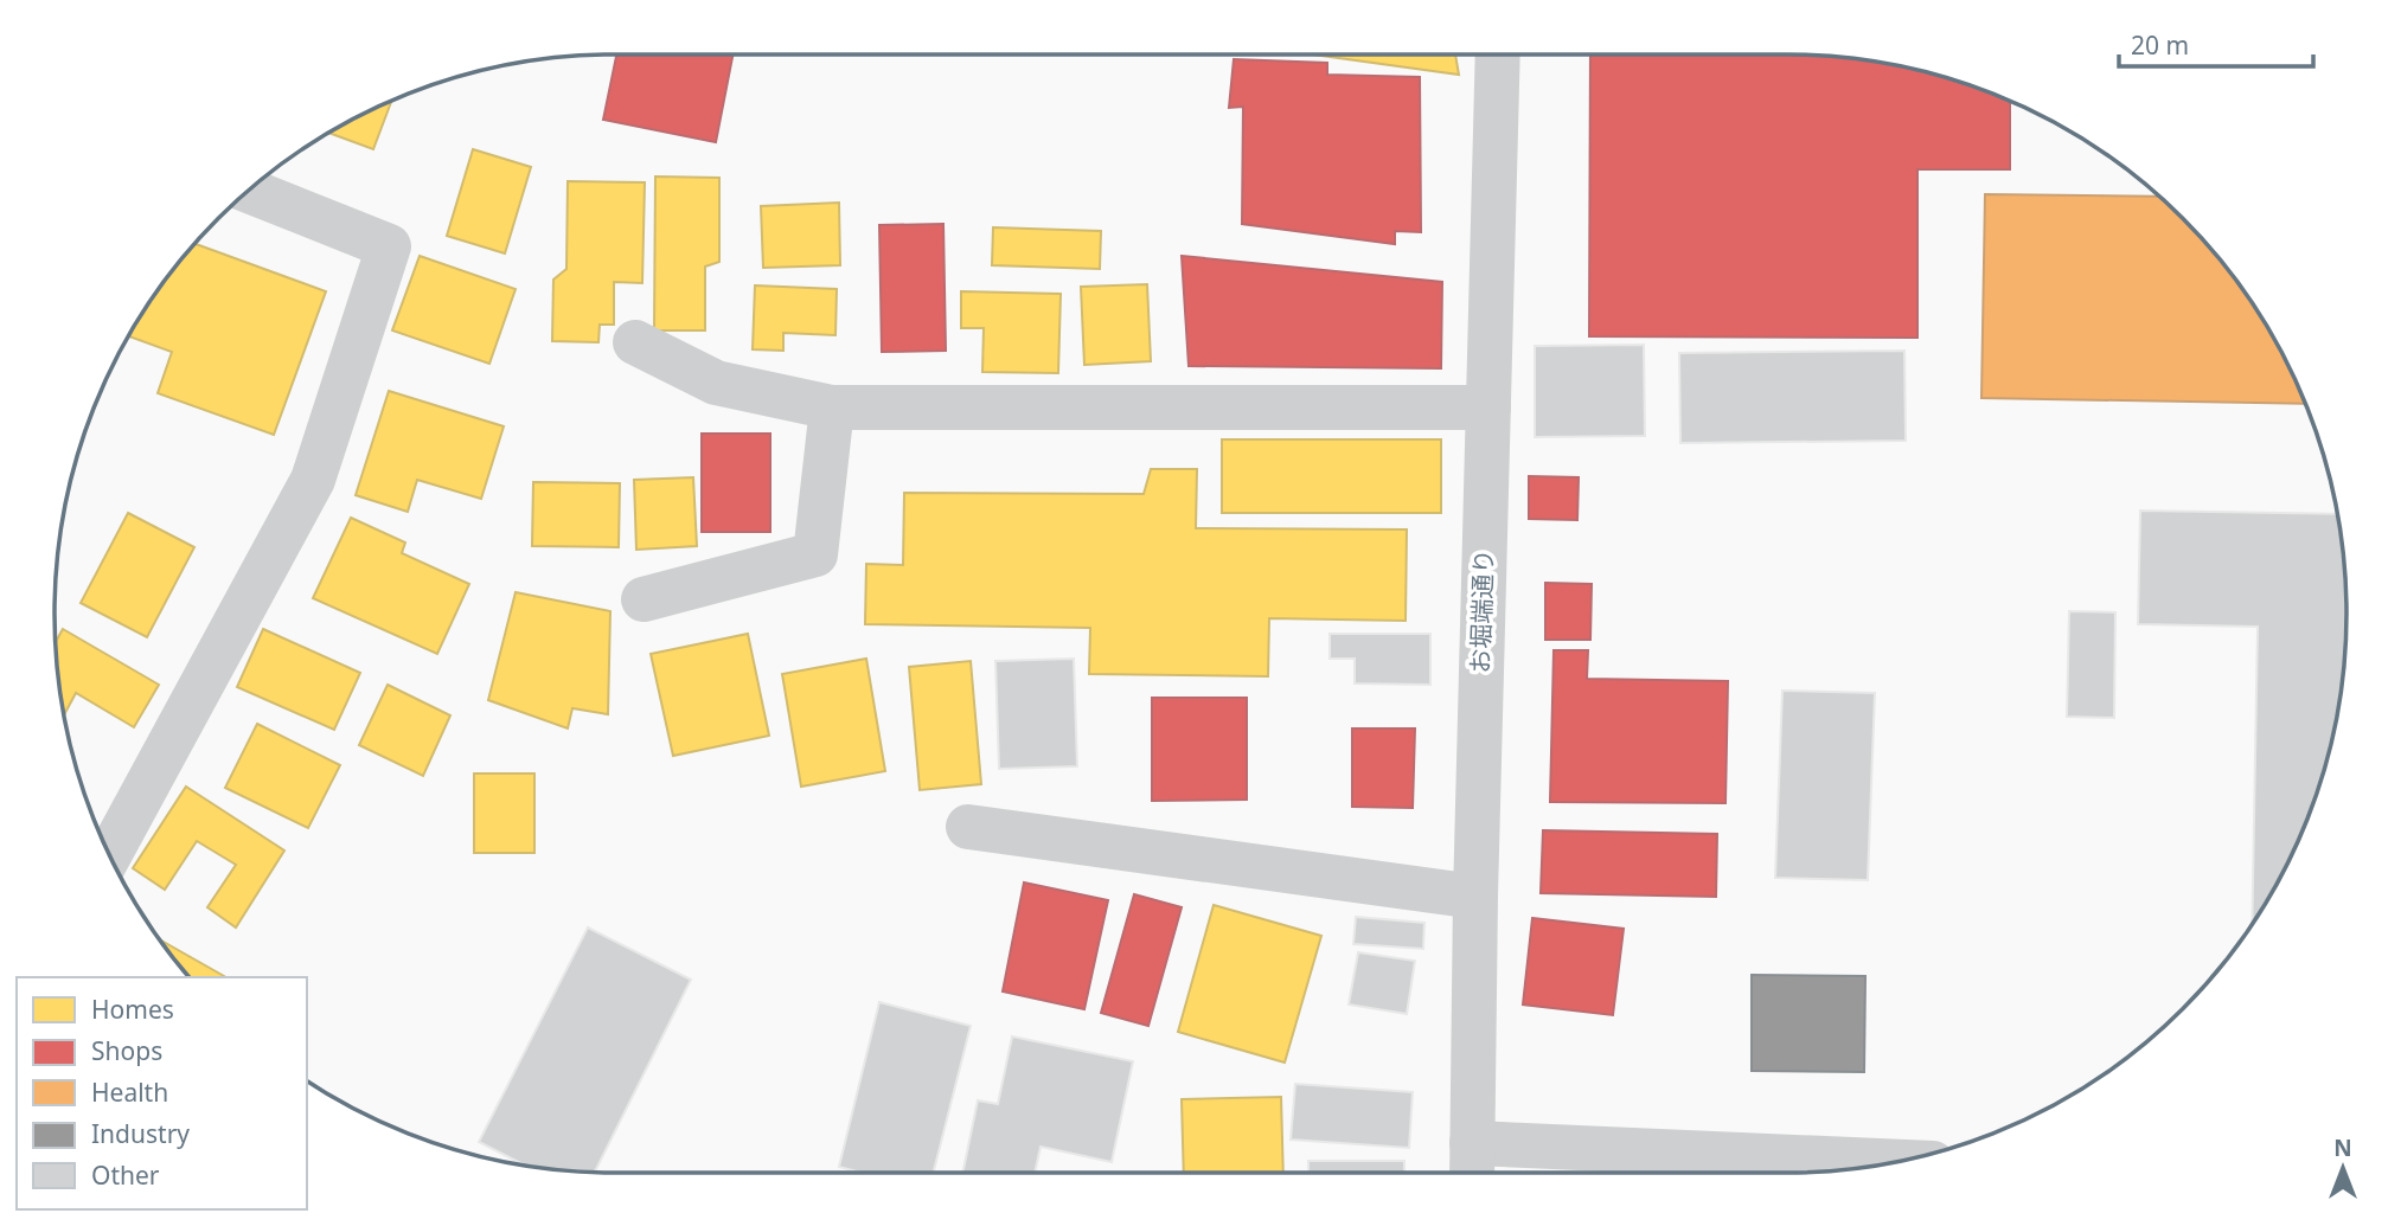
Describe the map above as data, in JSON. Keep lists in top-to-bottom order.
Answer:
{
  "streets": {
    "street": ["お堀端通り"]
  },
  "legend": [
    "Homes",
    "Shops",
    "Health",
    "Industry",
    "Other"
  ],
  "scale_bar": "20 m",
  "north": "top"
}
